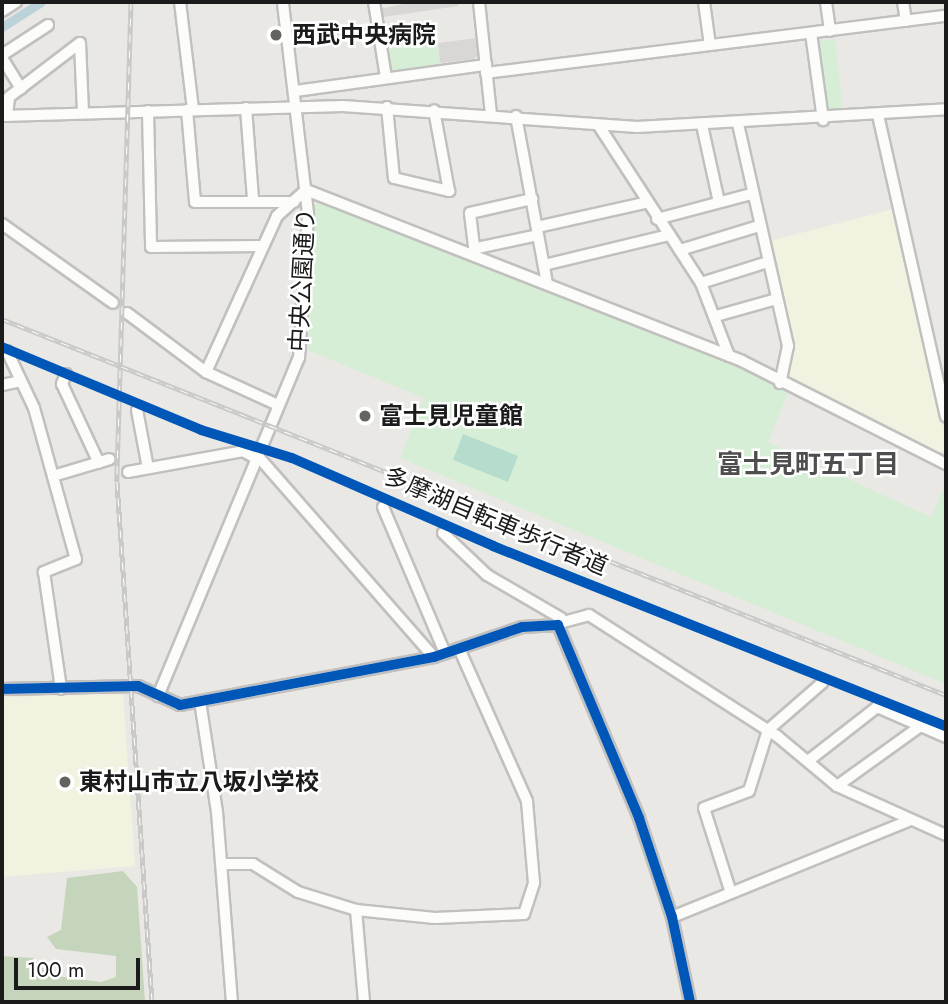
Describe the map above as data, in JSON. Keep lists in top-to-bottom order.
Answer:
{
  "streets": {
    "street": ["中央公園通り"],
    "cycle path": ["多摩湖自転車歩行者道"]
  },
  "districts": ["富士見町五丁目"],
  "places": ["西武中央病院", "富士見児童館", "東村山市立八坂小学校"],
  "scale_bar": "100 m"
}
